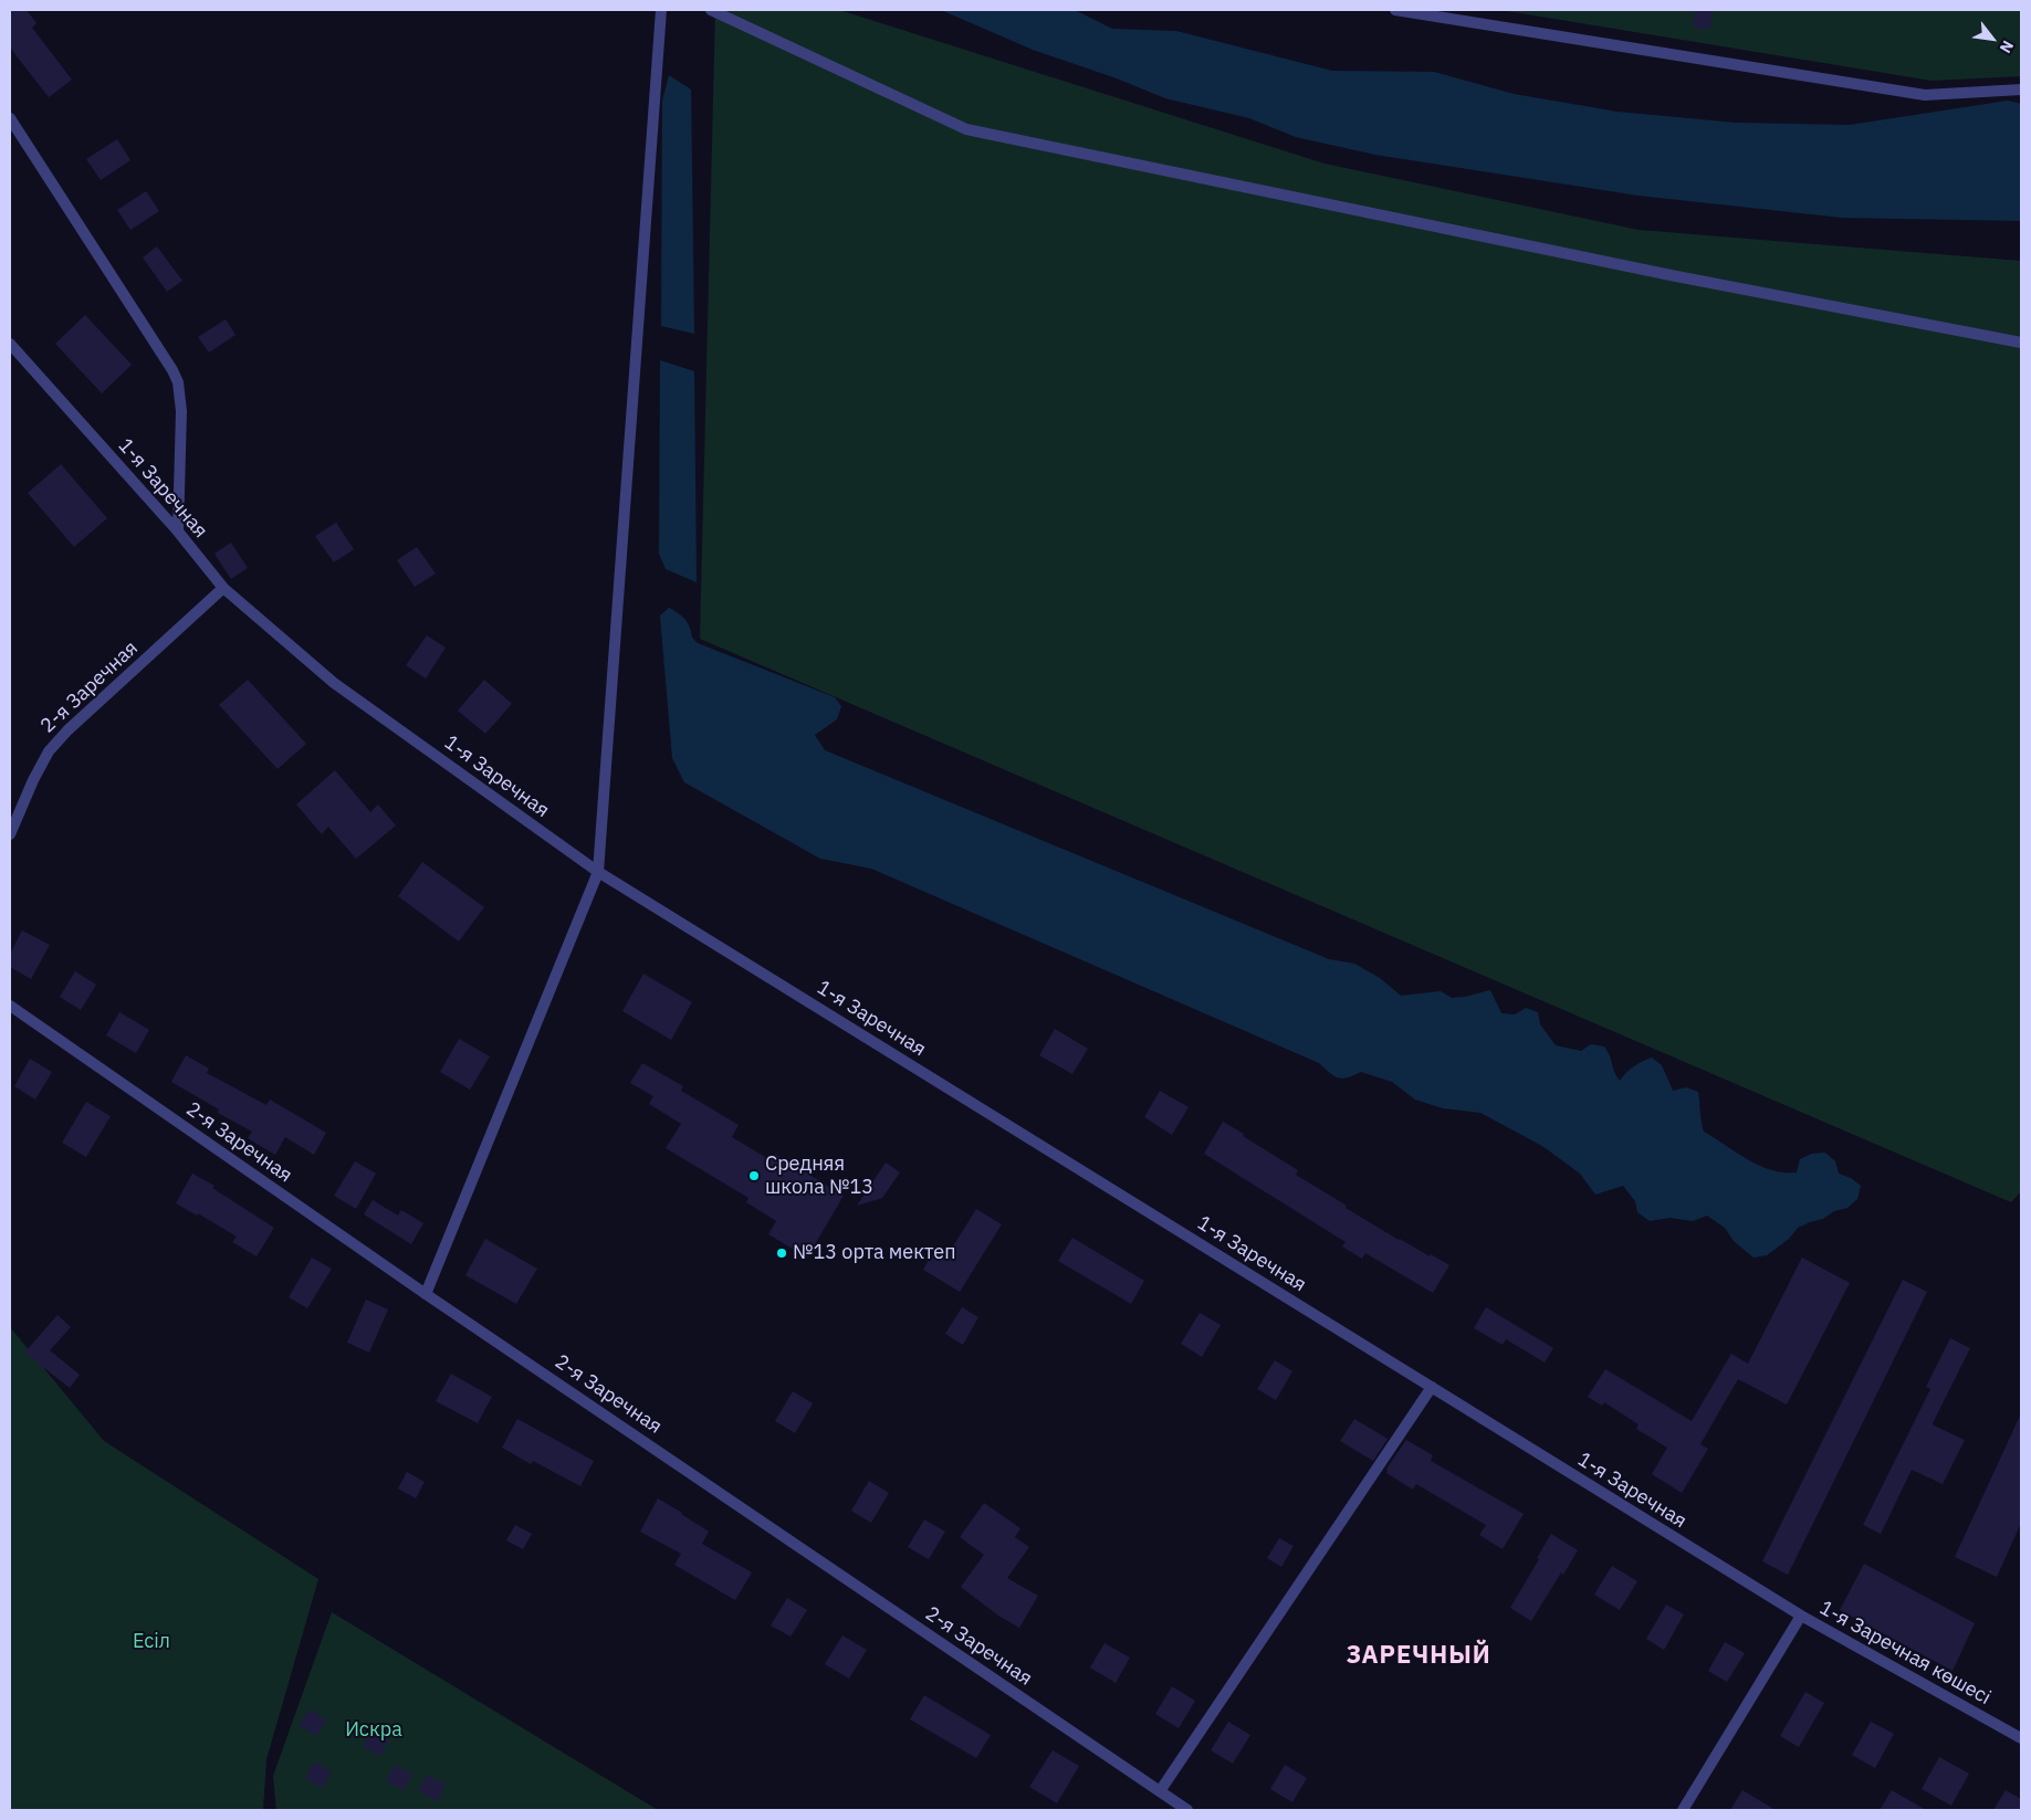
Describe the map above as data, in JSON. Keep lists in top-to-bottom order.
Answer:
{
  "streets": {
    "street": ["1-я Заречная", "2-я Заречная", "1-я Заречная көшесі"]
  },
  "crossings": [
    ["1-я Заречная", "2-я Заречная"],
    ["1-я Заречная", "1-я Заречная көшесі"]
  ],
  "districts": ["ЗАРЕЧНЫЙ"],
  "parks": ["Есіл", "Искра"],
  "places": ["Средняя школа №13", "№13 орта мектеп"],
  "north": "bottom right"
}
